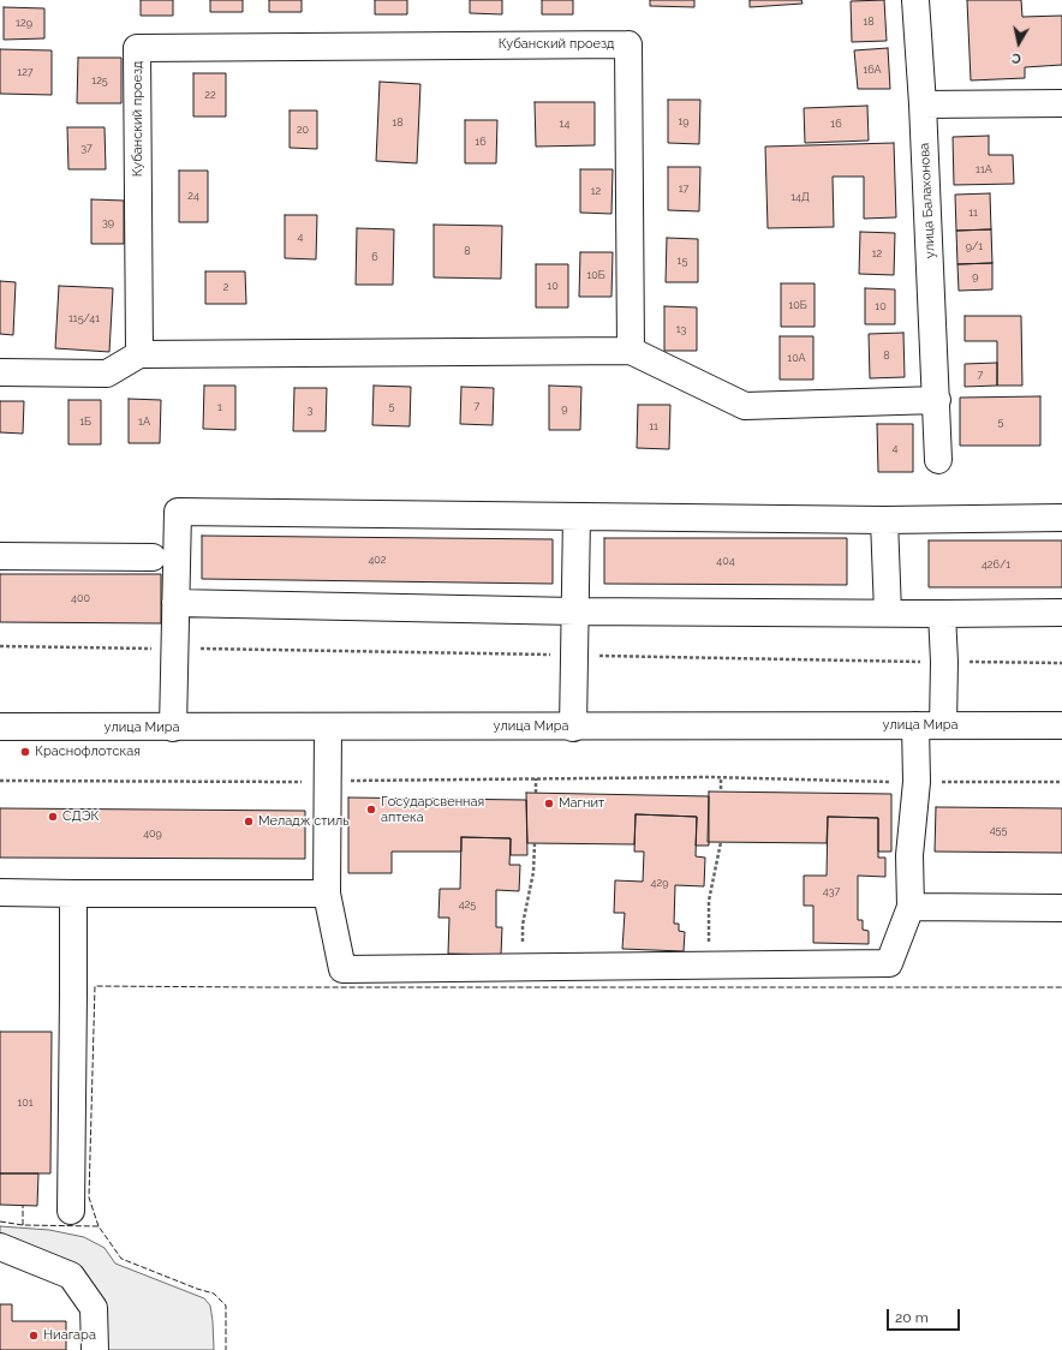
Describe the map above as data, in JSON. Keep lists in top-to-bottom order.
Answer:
{
  "streets": {
    "street": ["Кубанский проезд", "улица Балахонова", "улица Мира"]
  },
  "places": [
    "Краснофлотская",
    "Магнит",
    "Государсвенная аптека",
    "СДЭК",
    "Меладж стиль",
    "Ниагара"
  ],
  "house_numbers": [
    "18",
    "129",
    "16А",
    "127",
    "125",
    "22",
    "19",
    "18",
    "14",
    "16",
    "20",
    "16",
    "37",
    "11А",
    "17",
    "12",
    "24",
    "14Д",
    "11",
    "39",
    "4",
    "9/1",
    "8",
    "12",
    "6",
    "15",
    "10Б",
    "9",
    "10",
    "2",
    "10Б",
    "10",
    "115/41",
    "13",
    "8",
    "10А",
    "7",
    "5",
    "7",
    "1",
    "9",
    "3",
    "1Б",
    "1А",
    "5",
    "11",
    "4",
    "402",
    "404",
    "426/1",
    "400",
    "455",
    "409",
    "429",
    "437",
    "425",
    "101"
  ],
  "scale_bar": "20 m",
  "north": "bottom"
}
